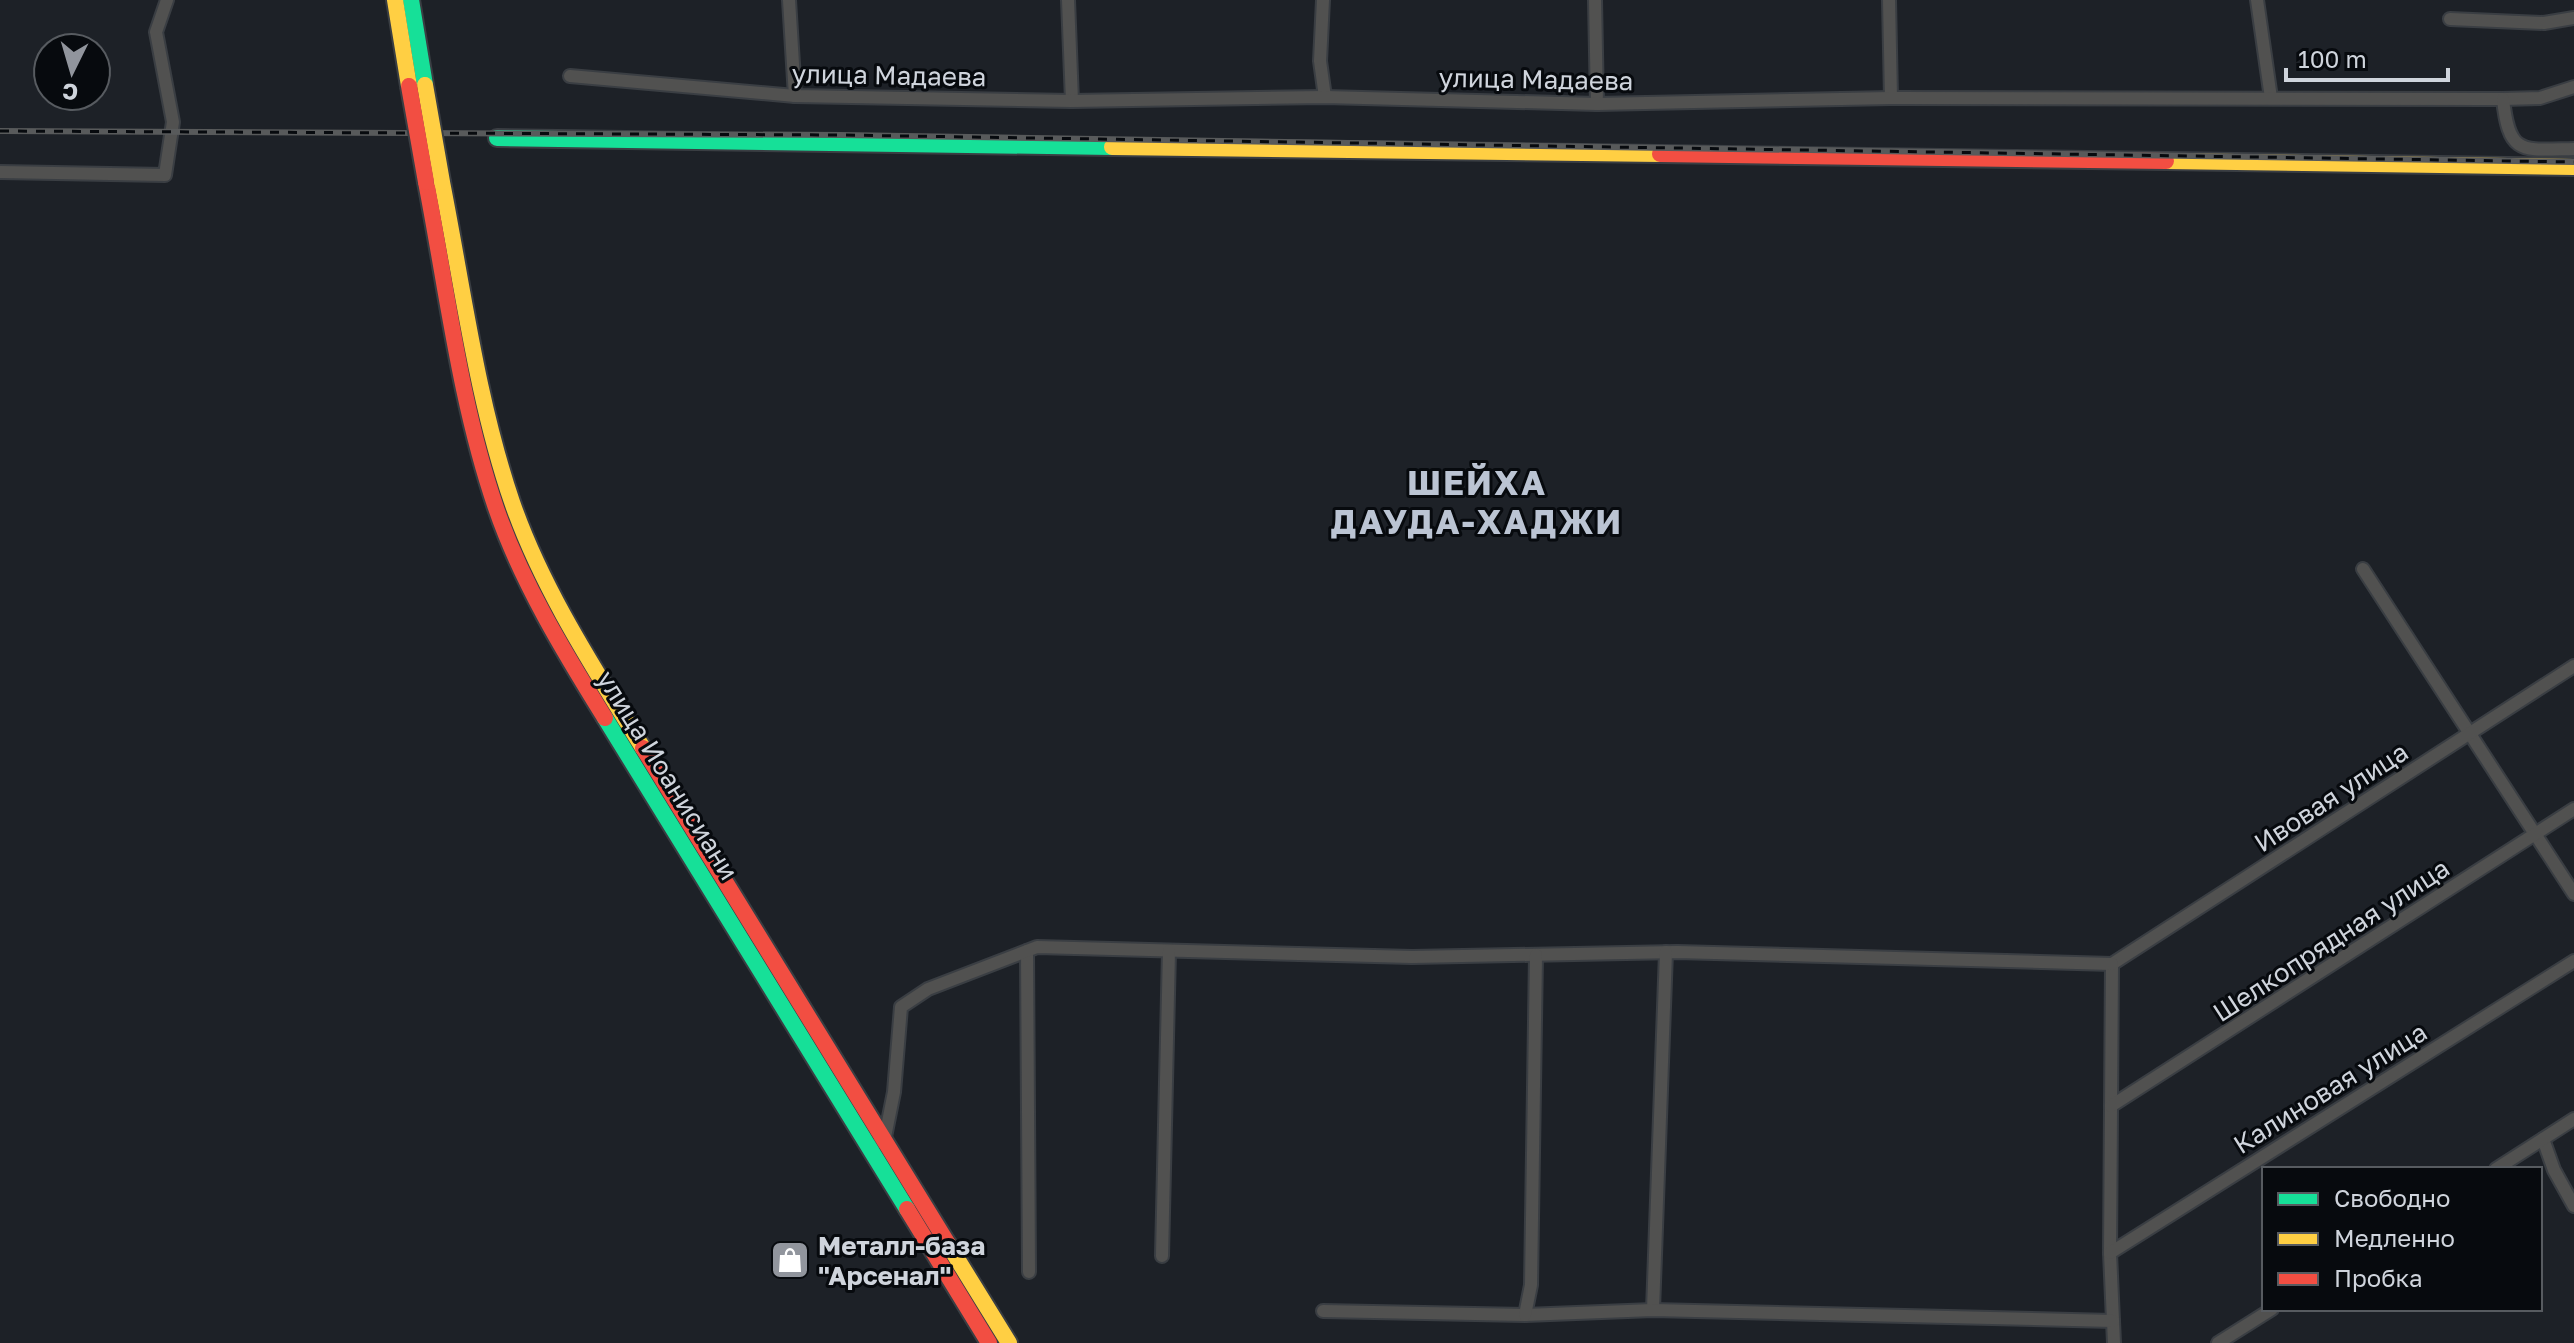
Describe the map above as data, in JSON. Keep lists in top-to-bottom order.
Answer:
{
  "streets": {
    "street": [
      "улица Мадаева",
      "Ивовая улица",
      "Шелкопрядная улица",
      "Калиновая улица"
    ]
  },
  "districts": ["ШЕЙХА ДАУДА-ХАДЖИ"],
  "places": {
    "shop": ["Металл-база \"Арсенал\""]
  },
  "legend": ["Свободно", "Медленно", "Пробка"],
  "scale_bar": "100 m",
  "north": "bottom"
}
